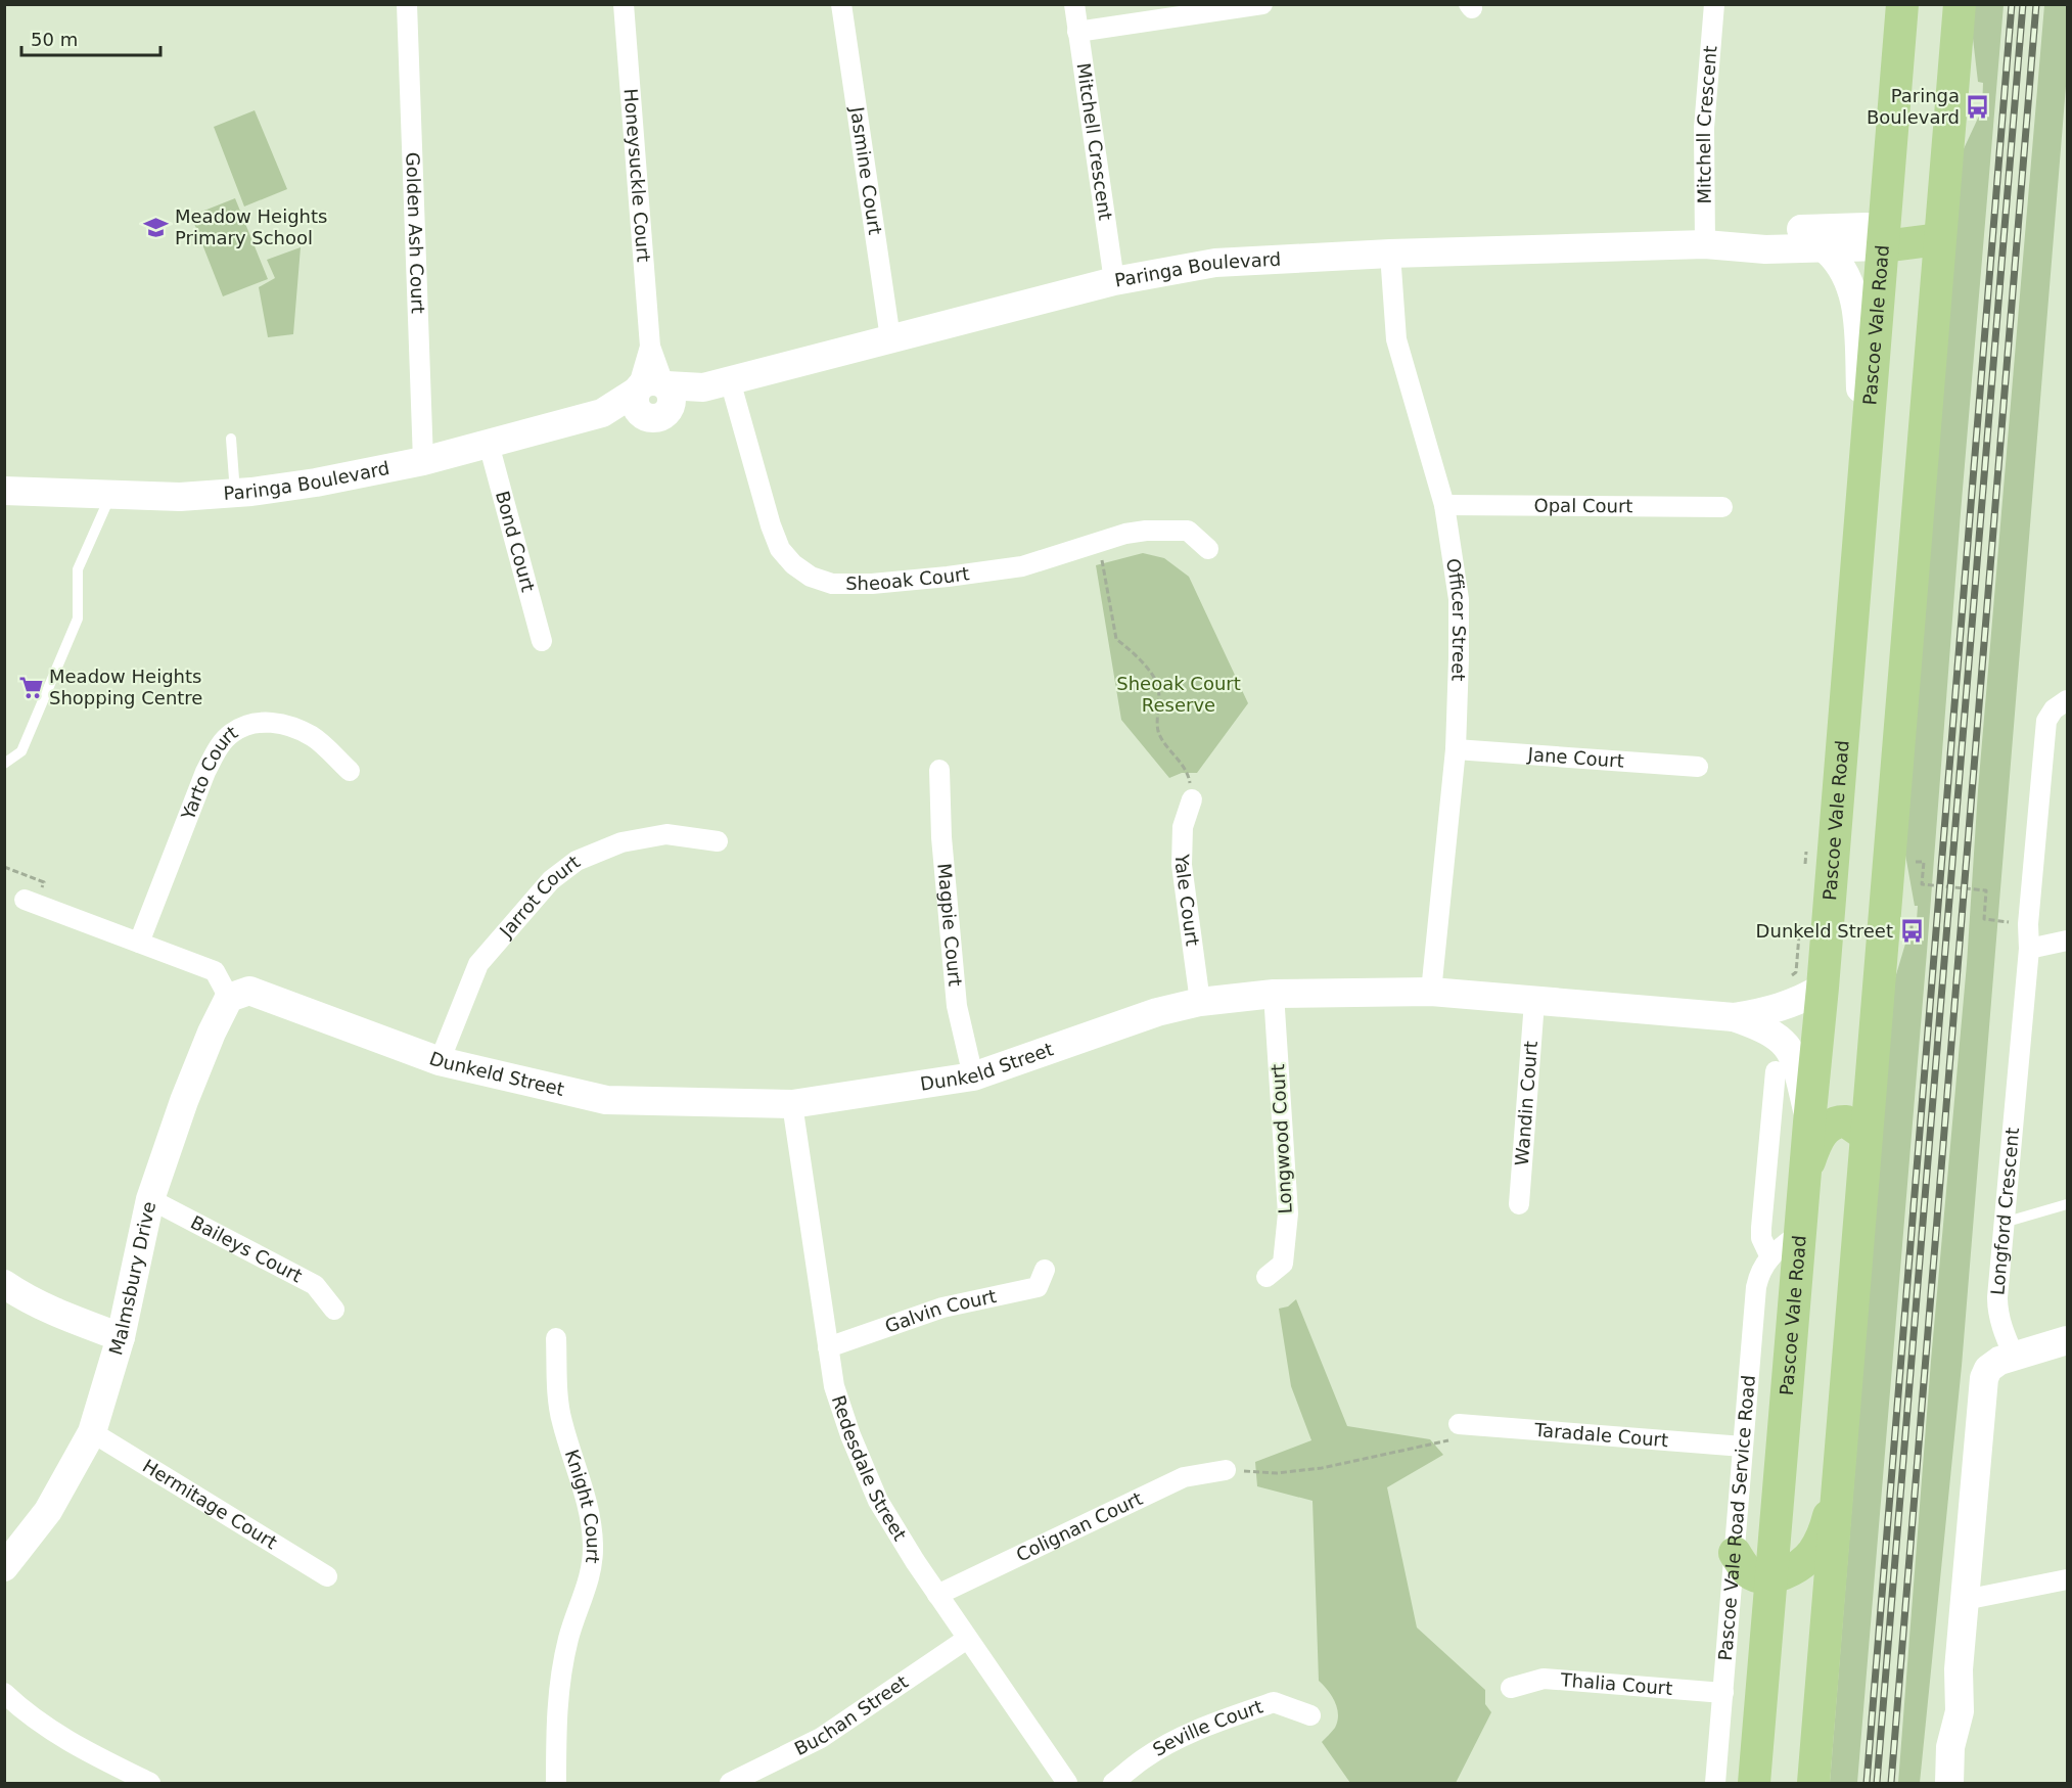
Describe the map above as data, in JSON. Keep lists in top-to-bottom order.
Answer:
{
  "streets": {
    "main road": ["Pascoe Vale Road"],
    "street": [
      "Mitchell Crescent",
      "Jasmine Court",
      "Honeysuckle Court",
      "Golden Ash Court",
      "Paringa Boulevard",
      "Opal Court",
      "Bond Court",
      "Sheoak Court",
      "Officer Street",
      "Jane Court",
      "Yarto Court",
      "Jarrot Court",
      "Yale Court",
      "Magpie Court",
      "Dunkeld Street",
      "Wandin Court",
      "Longwood Court",
      "Longford Crescent",
      "Baileys Court",
      "Malmsbury Drive",
      "Galvin Court",
      "Taradale Court",
      "Redesdale Street",
      "Hermitage Court",
      "Knight Court",
      "Pascoe Vale Road Service Road",
      "Colignan Court",
      "Thalia Court",
      "Buchan Street",
      "Seville Court"
    ]
  },
  "crossings": [
    ["Mitchell Crescent", "Paringa Boulevard"],
    ["Jasmine Court", "Paringa Boulevard"],
    ["Honeysuckle Court", "Paringa Boulevard"],
    ["Golden Ash Court", "Paringa Boulevard"],
    ["Paringa Boulevard", "Pascoe Vale Road"],
    ["Paringa Boulevard", "Bond Court"],
    ["Paringa Boulevard", "Sheoak Court"],
    ["Paringa Boulevard", "Officer Street"],
    ["Pascoe Vale Road", "Dunkeld Street"],
    ["Pascoe Vale Road", "Pascoe Vale Road Service Road"],
    ["Opal Court", "Officer Street"],
    ["Officer Street", "Jane Court"],
    ["Officer Street", "Dunkeld Street"],
    ["Jarrot Court", "Dunkeld Street"],
    ["Yale Court", "Dunkeld Street"],
    ["Magpie Court", "Dunkeld Street"],
    ["Dunkeld Street", "Wandin Court"],
    ["Dunkeld Street", "Longwood Court"],
    ["Dunkeld Street", "Malmsbury Drive"],
    ["Dunkeld Street", "Redesdale Street"],
    ["Baileys Court", "Malmsbury Drive"],
    ["Malmsbury Drive", "Hermitage Court"],
    ["Galvin Court", "Redesdale Street"],
    ["Taradale Court", "Pascoe Vale Road Service Road"],
    ["Redesdale Street", "Colignan Court"],
    ["Redesdale Street", "Buchan Street"],
    ["Pascoe Vale Road Service Road", "Thalia Court"]
  ],
  "parks": ["Sheoak Court Reserve"],
  "places": {
    "bus stop": ["Paringa Boulevard", "Dunkeld Street"],
    "school or university": ["Meadow Heights Primary School"],
    "supermarket": ["Meadow Heights Shopping Centre"]
  },
  "scale_bar": "50 m"
}
